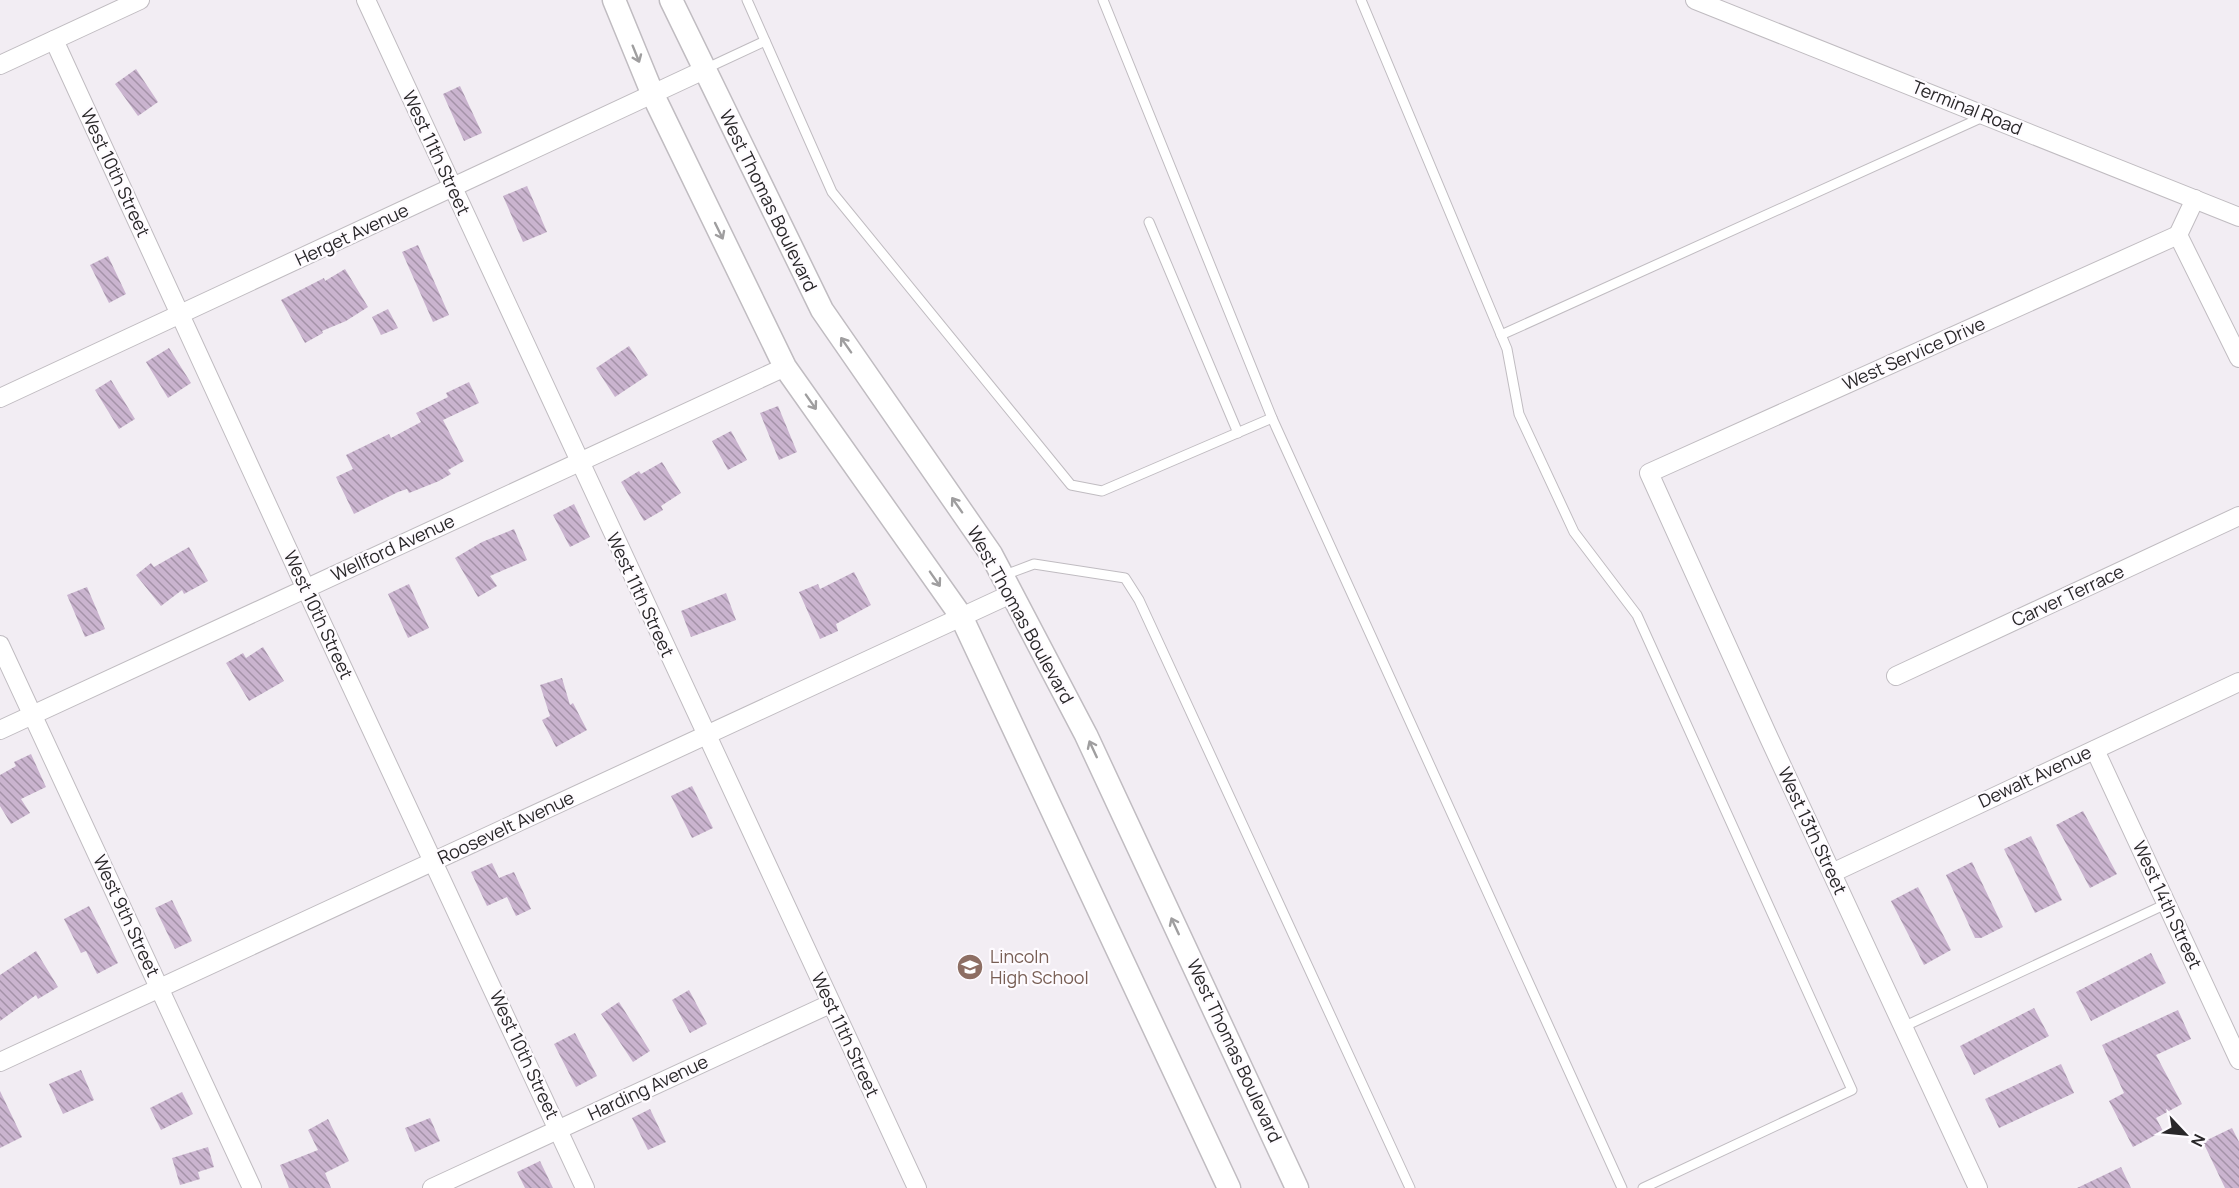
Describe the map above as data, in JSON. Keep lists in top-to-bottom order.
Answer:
{
  "streets": {
    "street": [
      "Terminal Road",
      "West 11th Street",
      "West 10th Street",
      "West Thomas Boulevard",
      "Herget Avenue",
      "West Service Drive",
      "Wellford Avenue",
      "Carver Terrace",
      "Dewalt Avenue",
      "Roosevelt Avenue",
      "West 13th Street",
      "West 14th Street",
      "West 9th Street",
      "Harding Avenue"
    ]
  },
  "crossings": [
    ["West 11th Street", "Herget Avenue"],
    ["West 11th Street", "Wellford Avenue"],
    ["West 11th Street", "Roosevelt Avenue"],
    ["West 11th Street", "Harding Avenue"],
    ["West 10th Street", "Herget Avenue"],
    ["West 10th Street", "Wellford Avenue"],
    ["West 10th Street", "Roosevelt Avenue"],
    ["West 10th Street", "Harding Avenue"],
    ["West Thomas Boulevard", "Herget Avenue"],
    ["West Thomas Boulevard", "Roosevelt Avenue"],
    ["West Service Drive", "West 13th Street"],
    ["Wellford Avenue", "West 9th Street"],
    ["Dewalt Avenue", "West 13th Street"],
    ["Dewalt Avenue", "West 14th Street"],
    ["Roosevelt Avenue", "West 9th Street"]
  ],
  "places": {
    "school or university": ["Lincoln High School"]
  },
  "north": "bottom right"
}
